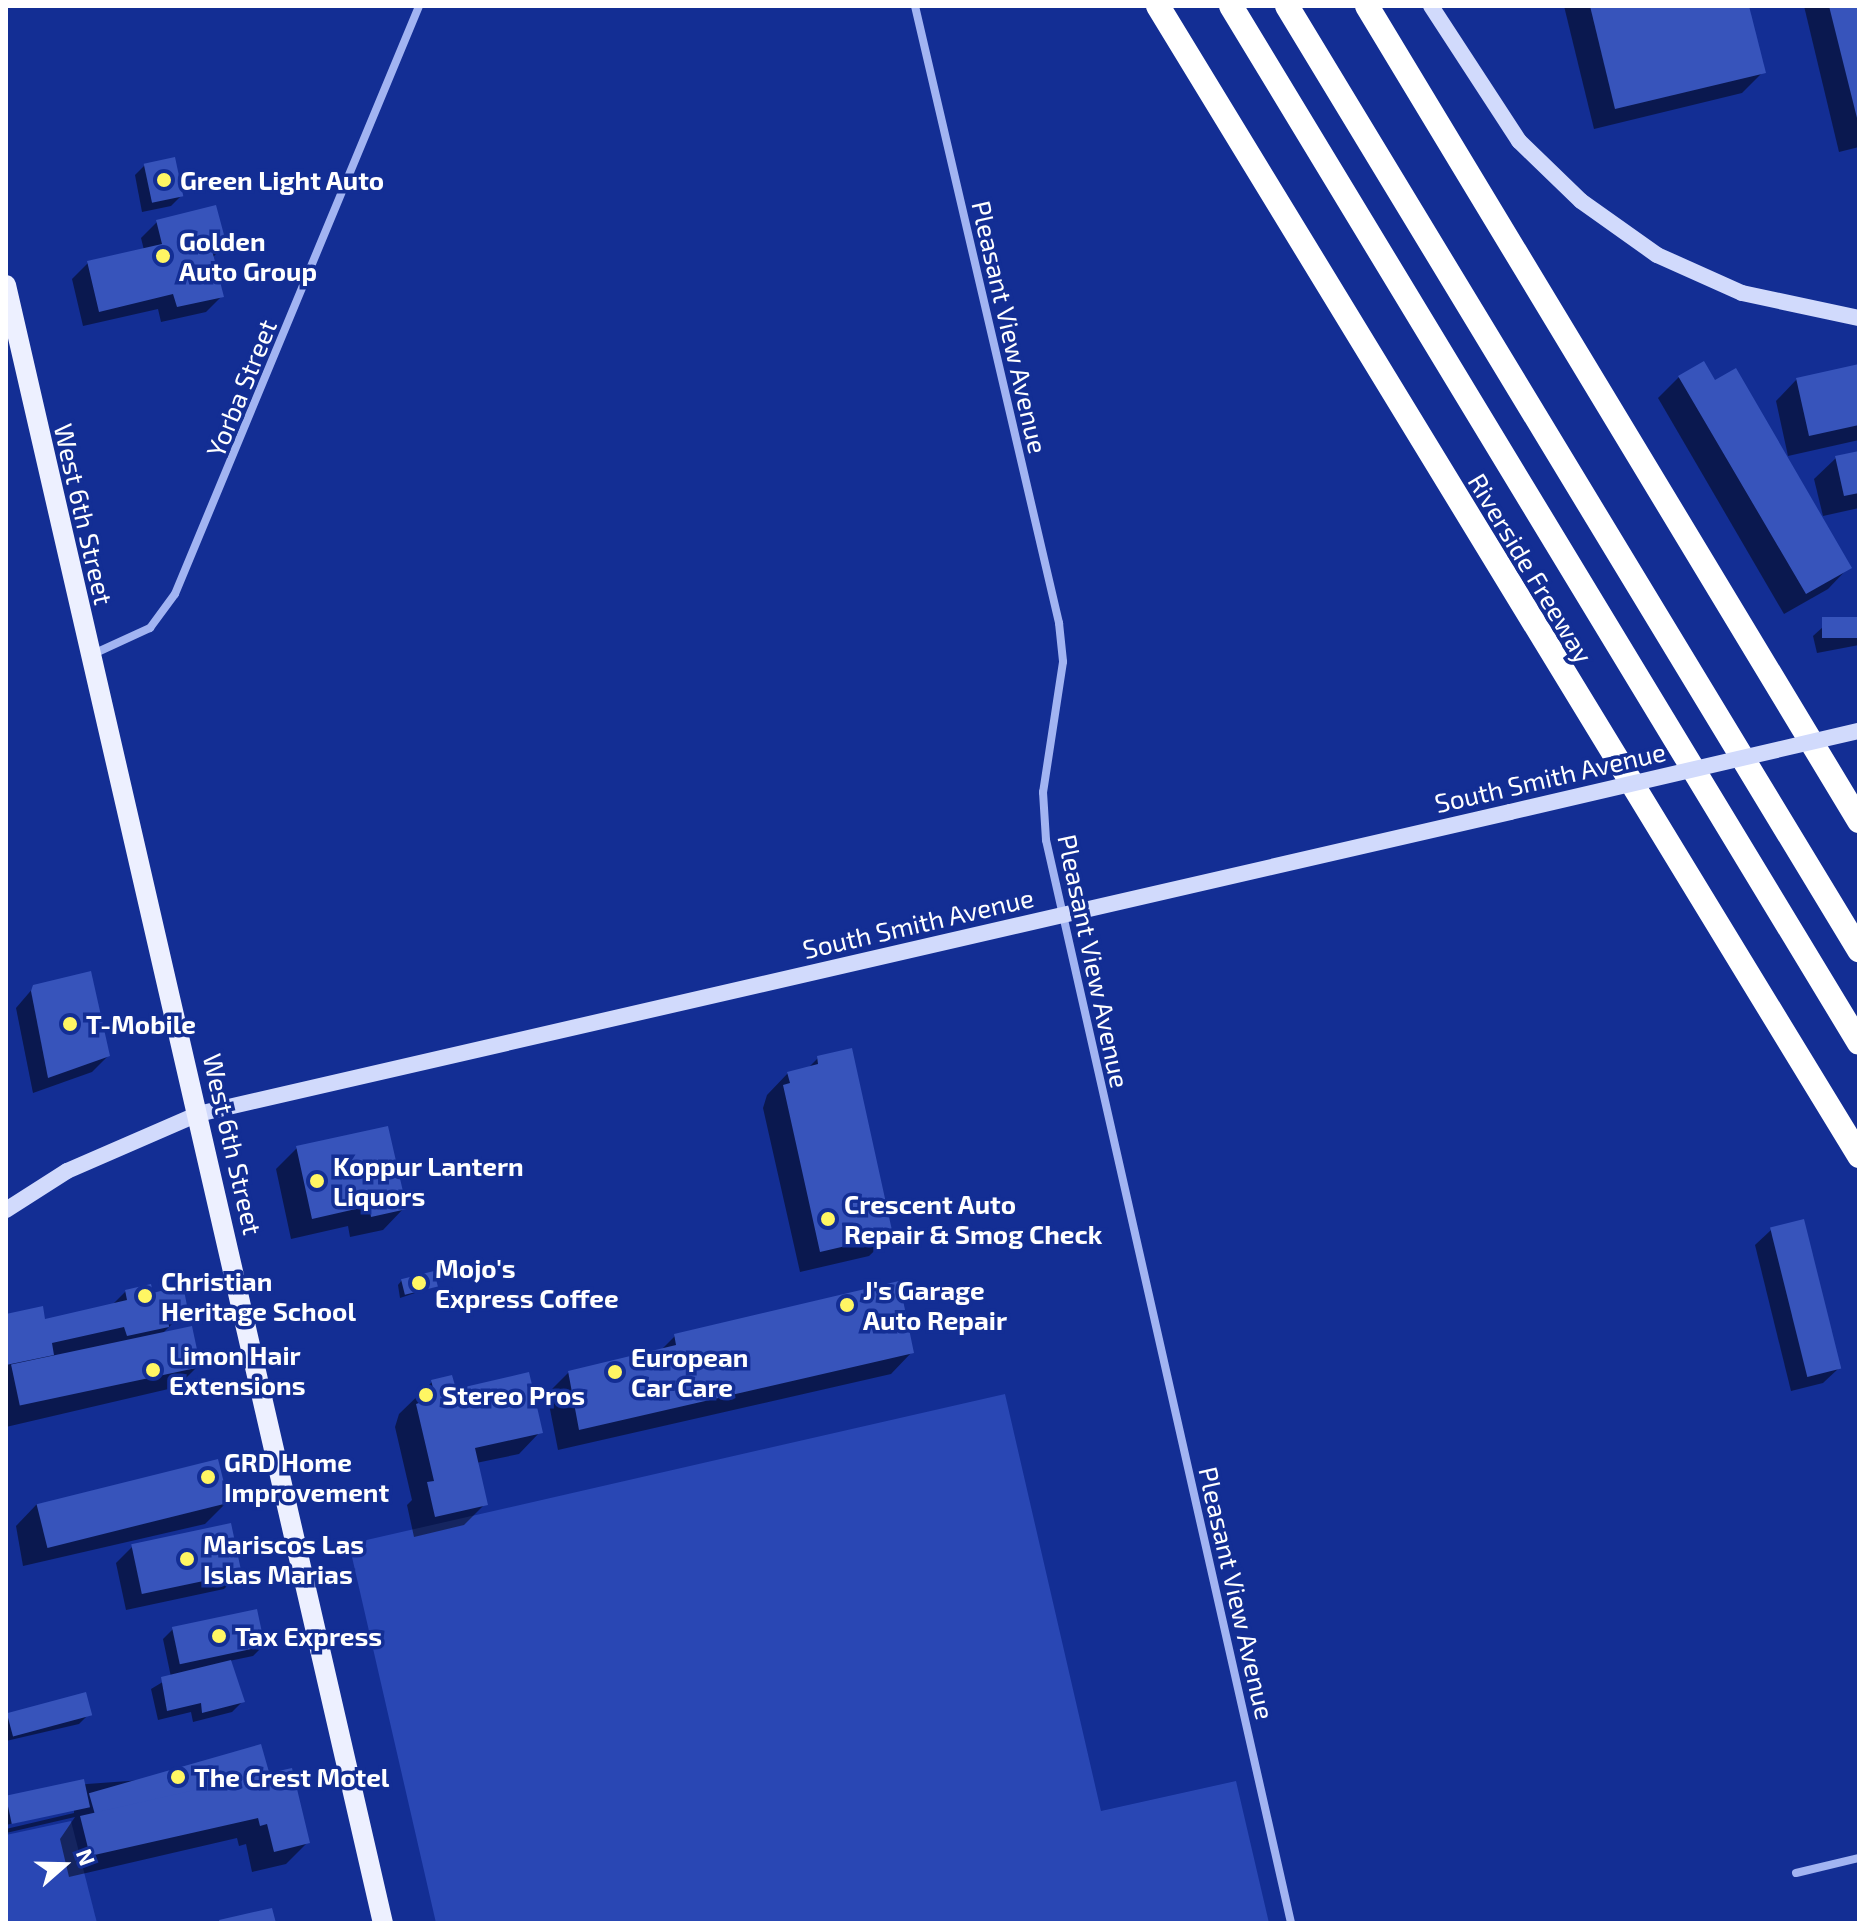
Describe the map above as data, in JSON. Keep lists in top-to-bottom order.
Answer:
{
  "streets": {
    "highway": ["Riverside Freeway"],
    "main road": ["West 6th Street", "South Smith Avenue"],
    "street": ["Pleasant View Avenue", "Yorba Street"]
  },
  "crossings": [
    ["Pleasant View Avenue", "South Smith Avenue"],
    ["Yorba Street", "West 6th Street"],
    ["West 6th Street", "South Smith Avenue"]
  ],
  "places": [
    "Green Light Auto",
    "Golden Auto Group",
    "T-Mobile",
    "Koppur Lantern Liquors",
    "Crescent Auto Repair & Smog Check",
    "Mojo's Express Coffee",
    "Christian Heritage School",
    "J's Garage Auto Repair",
    "Limon Hair Extensions",
    "European Car Care",
    "Stereo Pros",
    "GRD Home Improvement",
    "Mariscos Las Islas Marias",
    "Tax Express",
    "The Crest Motel"
  ],
  "north": "right"
}
